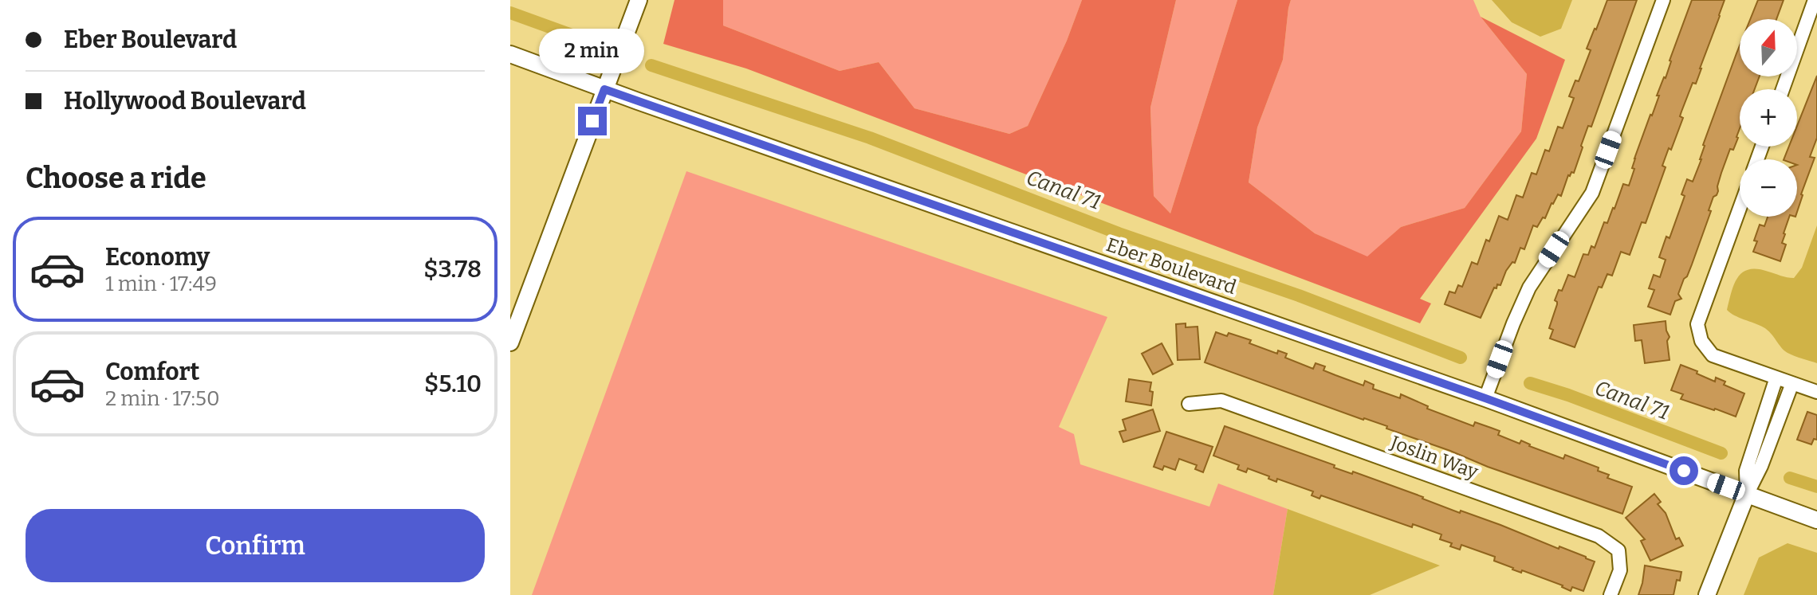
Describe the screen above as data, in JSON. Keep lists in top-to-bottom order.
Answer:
{
  "streets": {
    "street": ["Eber Boulevard", "Joslin Way"]
  },
  "water": ["Canal 71"],
  "north": "top",
  "page": {
    "banner": ["Eber Boulevard", "Hollywood Boulevard"],
    "map_buttons": ["+", "−"],
    "bubble": "2 min",
    "heading": "Choose a ride",
    "list": [
      {
        "name": "Economy",
        "note": "1 min · 17:49",
        "value": "$3.78"
      },
      {
        "name": "Comfort",
        "note": "2 min · 17:50",
        "value": "$5.10"
      }
    ],
    "buttons": "Confirm"
  }
}
